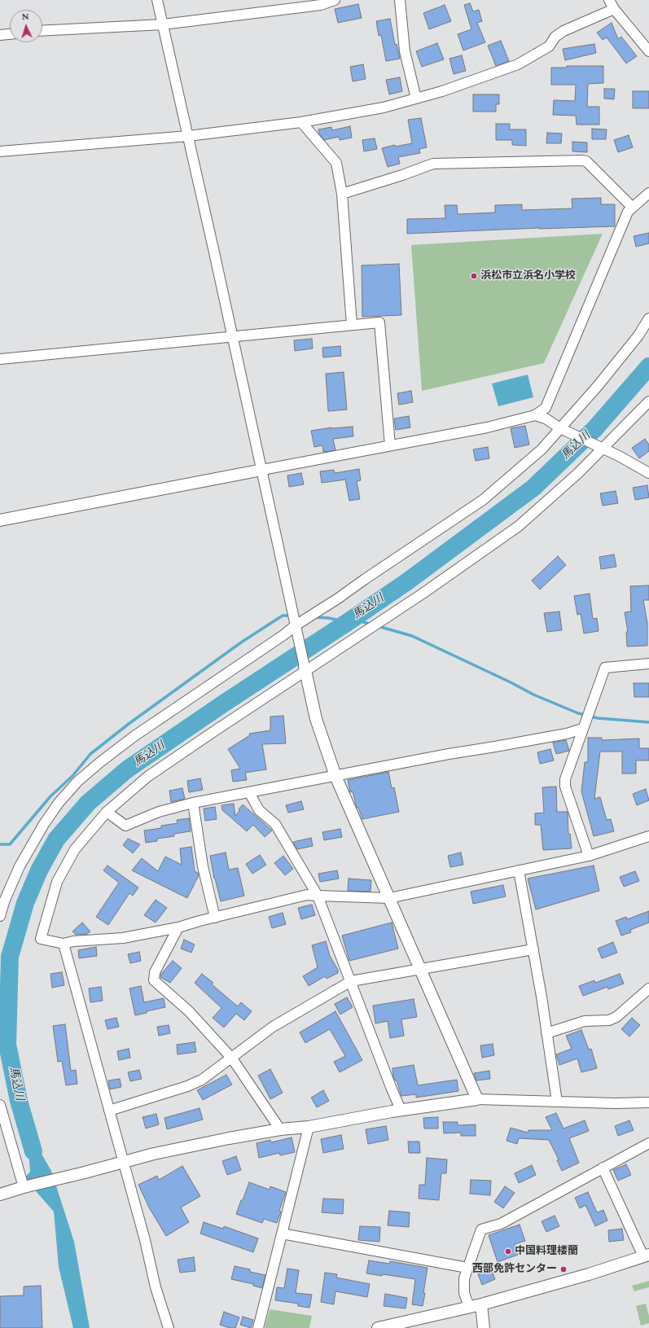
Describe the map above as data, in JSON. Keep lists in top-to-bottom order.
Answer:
{
  "water": ["馬込川"],
  "places": ["浜松市立浜名小学校", "中国料理楼蘭", "西部免許センター"],
  "north": "top"
}
